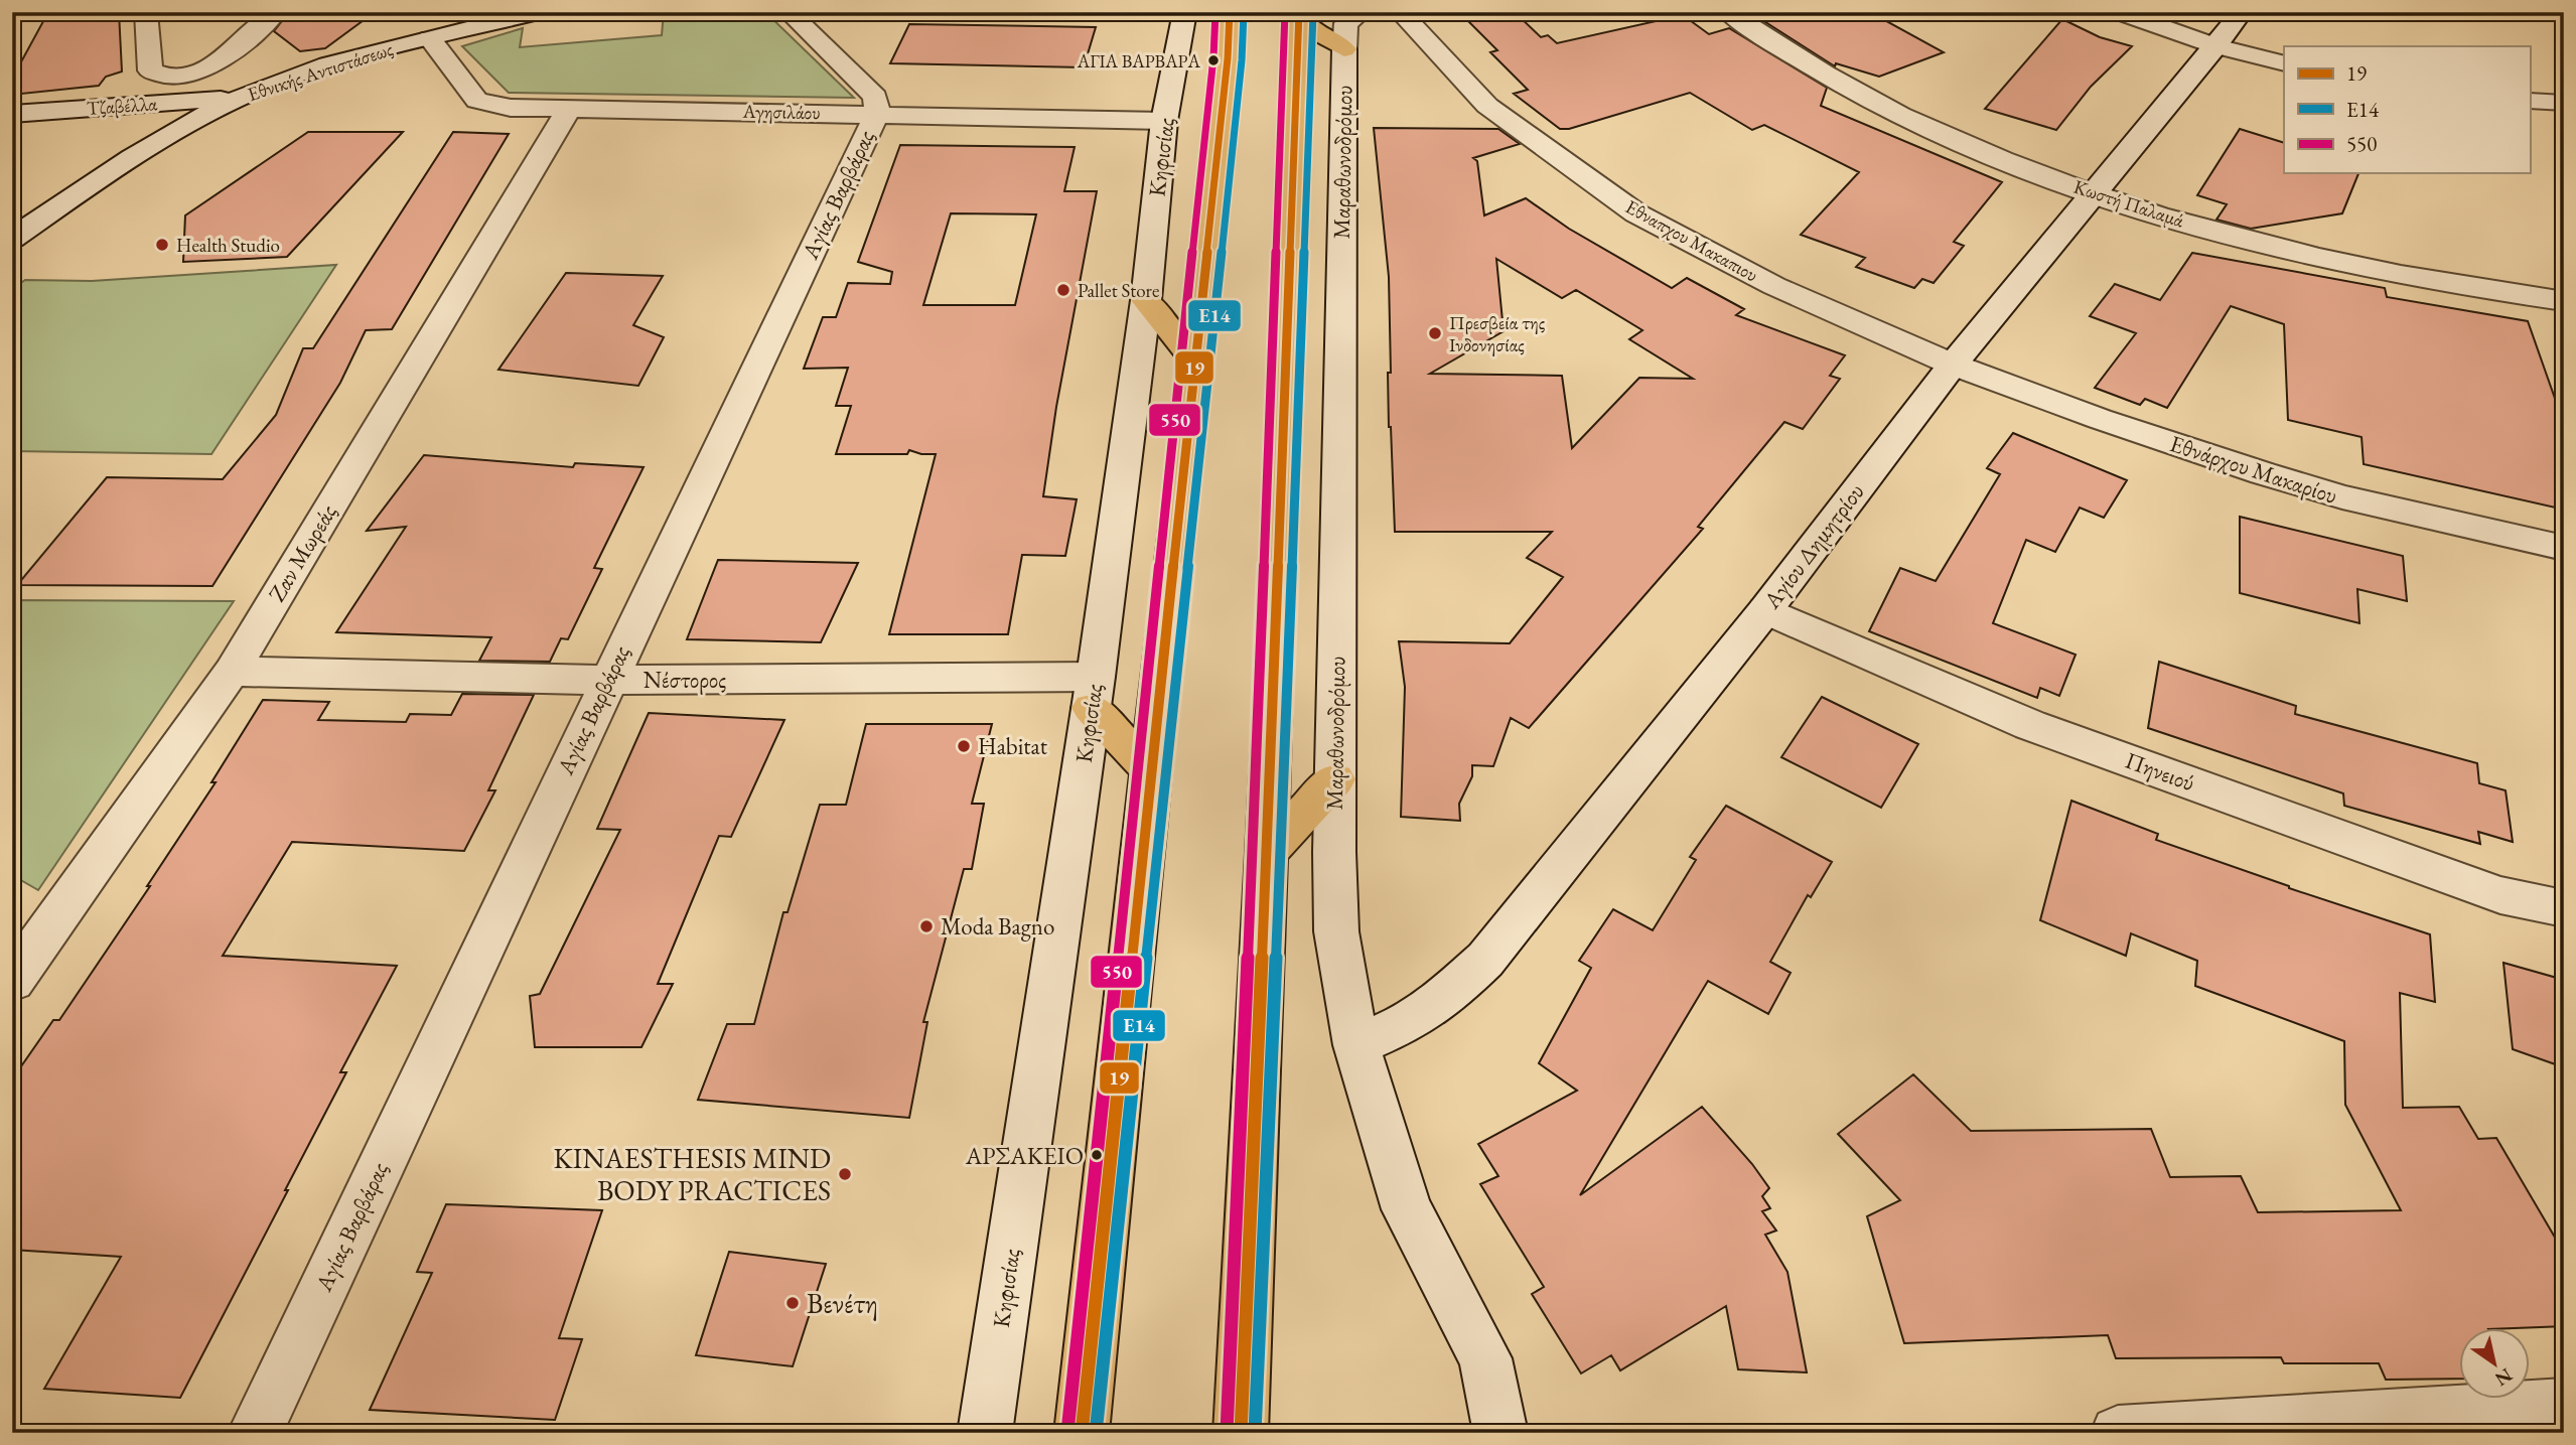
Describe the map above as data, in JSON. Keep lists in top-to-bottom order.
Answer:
{
  "streets": {
    "street": [
      "Εθνικής Αντιστάσεως",
      "Τζαβέλλα",
      "Αγησιλάου",
      "Κηφισίας",
      "Μαραθωνοδρόμου",
      "Αγίας Βαρβάρας",
      "Κωστή Παλαμά",
      "Εθναπχου Μακαπιου",
      "Εθνάρχου Μακαρίου",
      "Αγίου Δημητρίου",
      "Ζαν Μωρεάς",
      "Νέστορος",
      "Πηνειού"
    ]
  },
  "crossings": [
    ["Εθνικής Αντιστάσεως", "Τζαβέλλα"],
    ["Εθνικής Αντιστάσεως", "Αγησιλάου"],
    ["Αγησιλάου", "Κηφισίας"],
    ["Αγησιλάου", "Αγίας Βαρβάρας"],
    ["Αγησιλάου", "Ζαν Μωρεάς"],
    ["Κηφισίας", "Νέστορος"],
    ["Μαραθωνοδρόμου", "Αγίου Δημητρίου"],
    ["Αγίας Βαρβάρας", "Νέστορος"],
    ["Κωστή Παλαμά", "Αγίου Δημητρίου"],
    ["Εθναπχου Μακαπιου", "Εθνάρχου Μακαρίου"],
    ["Εθναπχου Μακαπιου", "Αγίου Δημητρίου"],
    ["Εθνάρχου Μακαρίου", "Αγίου Δημητρίου"],
    ["Αγίου Δημητρίου", "Πηνειού"],
    ["Ζαν Μωρεάς", "Νέστορος"]
  ],
  "places": [
    "ΑΓΙΑ ΒΑΡΒΑΡΑ",
    "Health Studio",
    "Pallet Store",
    "Πρεσβεία της Ινδονησίας",
    "Habitat",
    "Moda Bagno",
    "ΑΡΣΑΚΕΙΟ",
    "KINAESTHESIS MIND BODY PRACTICES",
    "Βενέτη"
  ],
  "lines": ["transit line 19", "transit line 550", "transit line Ε14"],
  "legend": ["19", "Ε14", "550"],
  "north": "bottom right"
}
